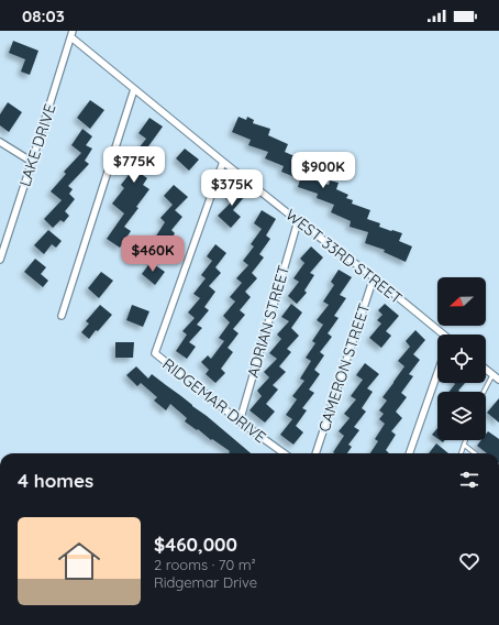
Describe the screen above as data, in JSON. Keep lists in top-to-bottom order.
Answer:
{
  "streets": {
    "street": [
      "LAKE DRIVE",
      "WEST 33RD STREET",
      "ADRIAN STREET",
      "CAMERON STREET",
      "RIDGEMAR DRIVE"
    ]
  },
  "crossings": [
    ["LAKE DRIVE", "WEST 33RD STREET"],
    ["WEST 33RD STREET", "ADRIAN STREET"],
    ["WEST 33RD STREET", "CAMERON STREET"],
    ["WEST 33RD STREET", "RIDGEMAR DRIVE"],
    ["ADRIAN STREET", "RIDGEMAR DRIVE"]
  ],
  "north": "left",
  "page": {
    "status": "08:03",
    "price": [
      "$775K",
      "$900K",
      "$375K",
      "$460K"
    ],
    "heading": "4 homes",
    "list": [
      {
        "name": "$460,000",
        "note": "2 rooms · 70 m² · Ridgemar Drive"
      }
    ]
  }
}
